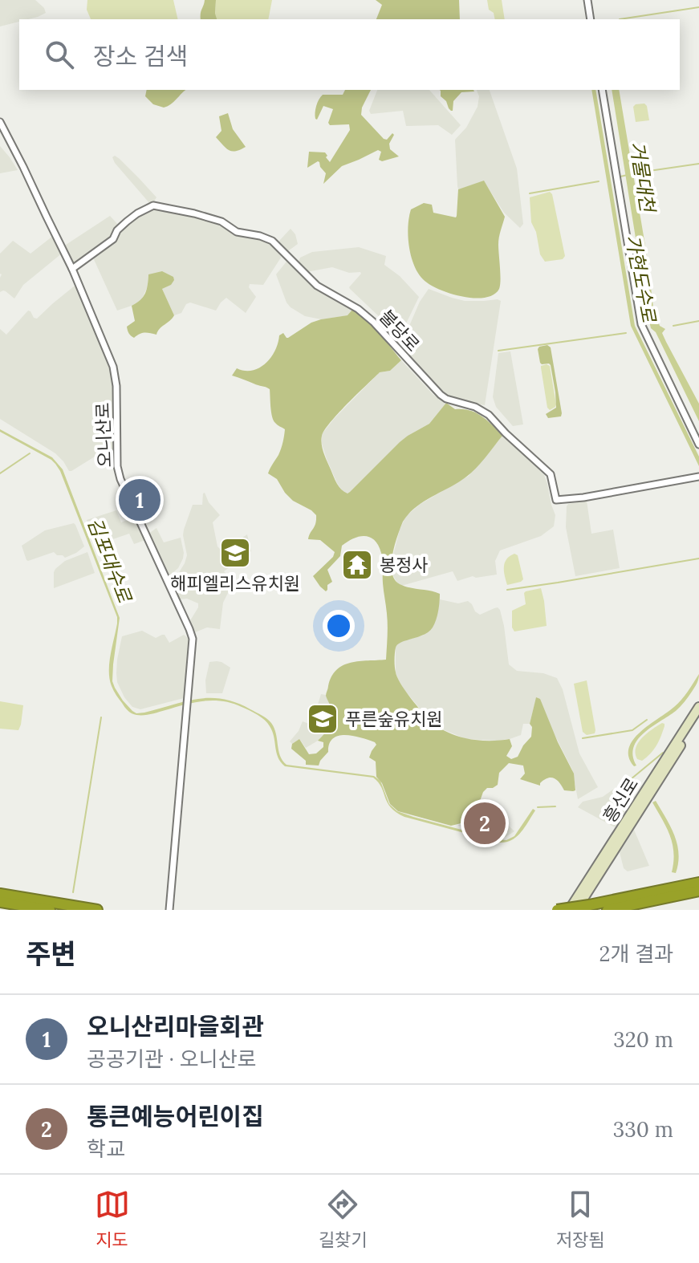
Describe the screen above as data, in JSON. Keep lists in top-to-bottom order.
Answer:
{
  "streets": {
    "main road": ["흥신로"],
    "street": ["불당로", "오니산로"]
  },
  "crossings": [
    ["불당로", "오니산로"]
  ],
  "water": ["거물대천", "가현도수로", "김포대수로"],
  "places": {
    "school or university": ["해피엘리스유치원", "푸른숲유치원"],
    "temple": ["봉정사"]
  },
  "page": {
    "search": "장소 검색",
    "pins": ["1", "2"],
    "heading": ["주변", "2개 결과"],
    "list": [
      {
        "mark": "1",
        "name": "오니산리마을회관",
        "note": "공공기관 · 오니산로",
        "value": "320 m"
      },
      {
        "mark": "2",
        "name": "통큰예능어린이집",
        "note": "학교",
        "value": "330 m"
      }
    ],
    "nav": ["지도", "길찾기", "저장됨"]
  }
}
